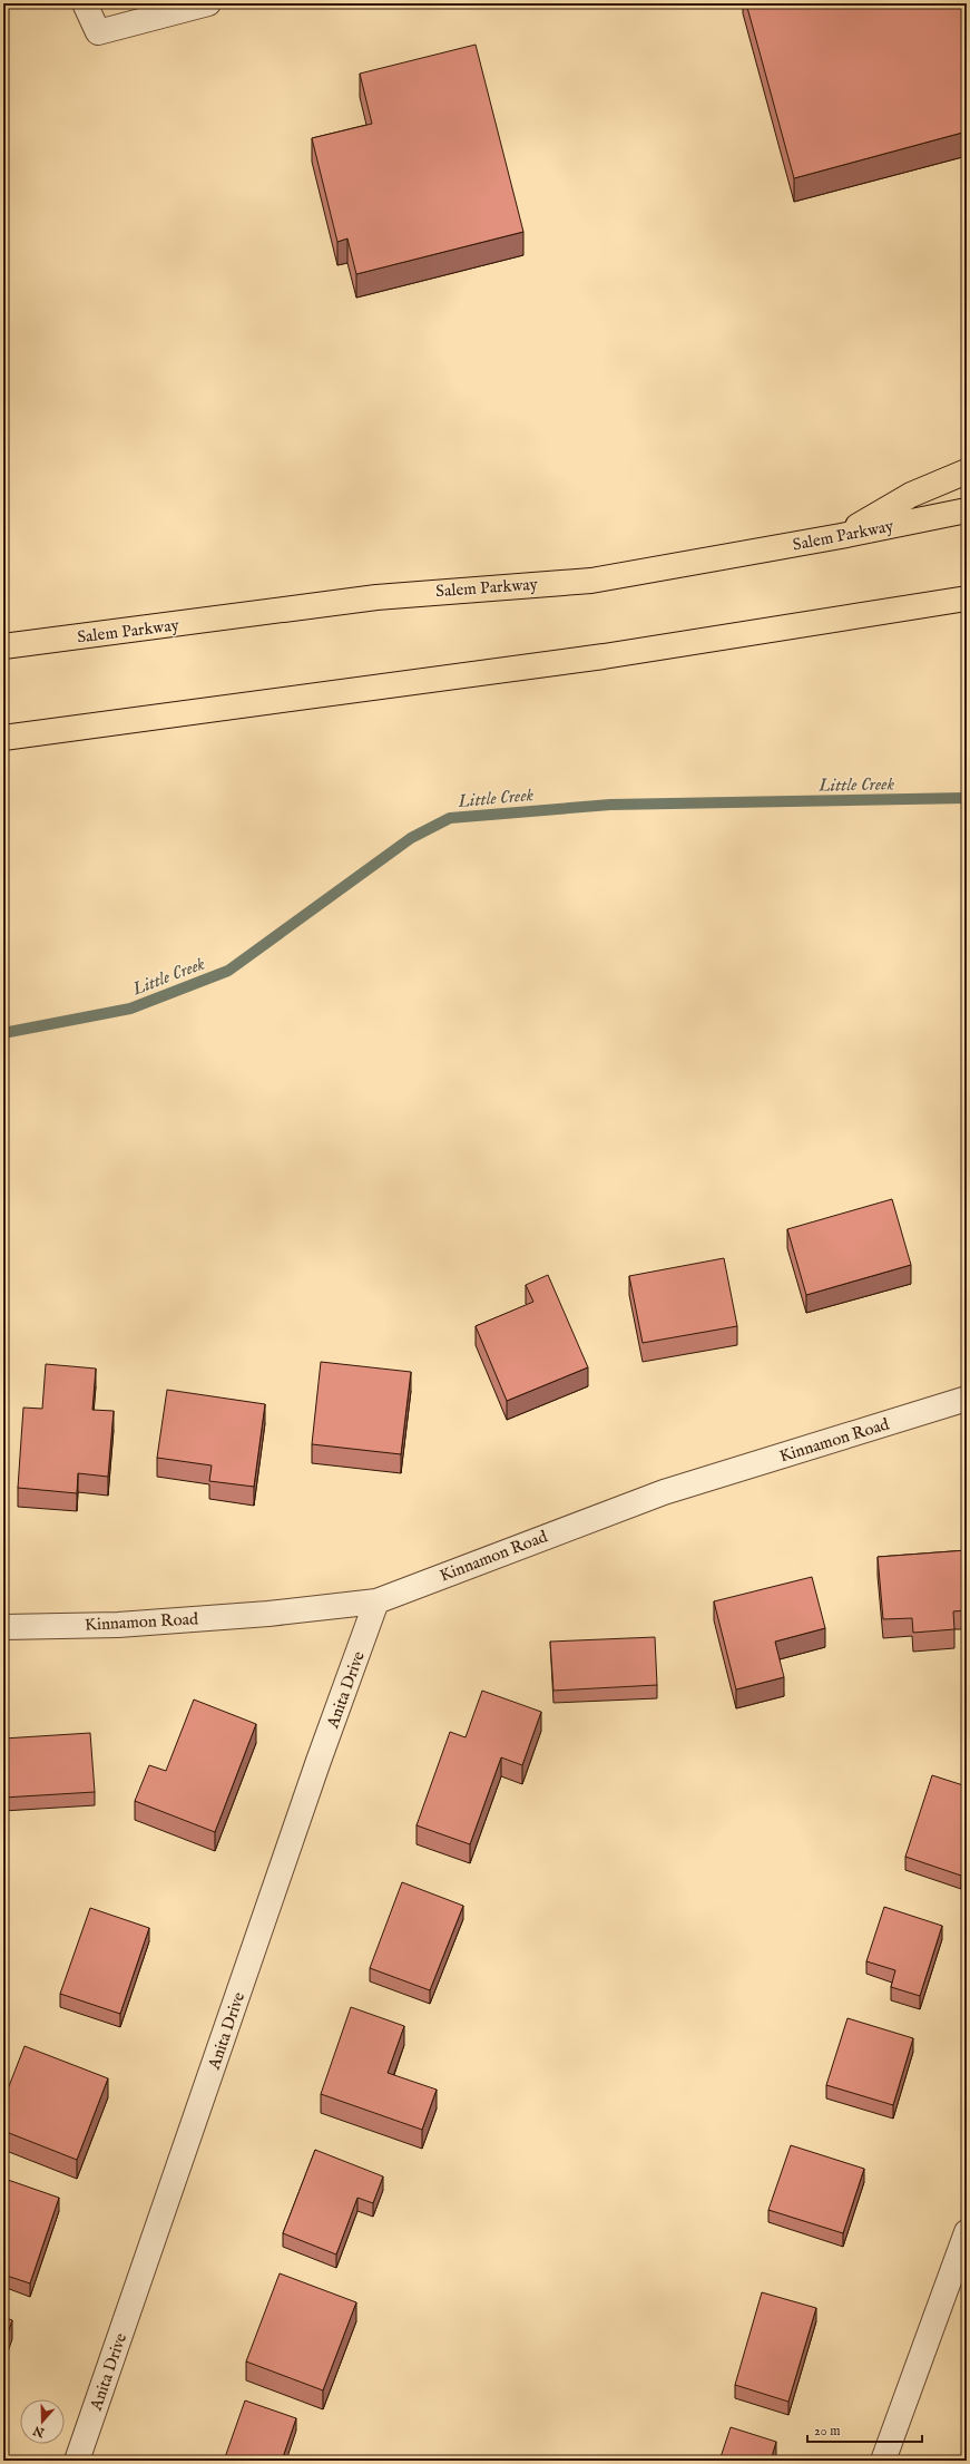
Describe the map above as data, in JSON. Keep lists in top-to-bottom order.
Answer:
{
  "streets": {
    "highway": ["Salem Parkway"],
    "street": ["Kinnamon Road", "Anita Drive"]
  },
  "crossings": [
    ["Kinnamon Road", "Anita Drive"]
  ],
  "water": ["Little Creek"],
  "scale_bar": "20 m",
  "north": "bottom"
}
